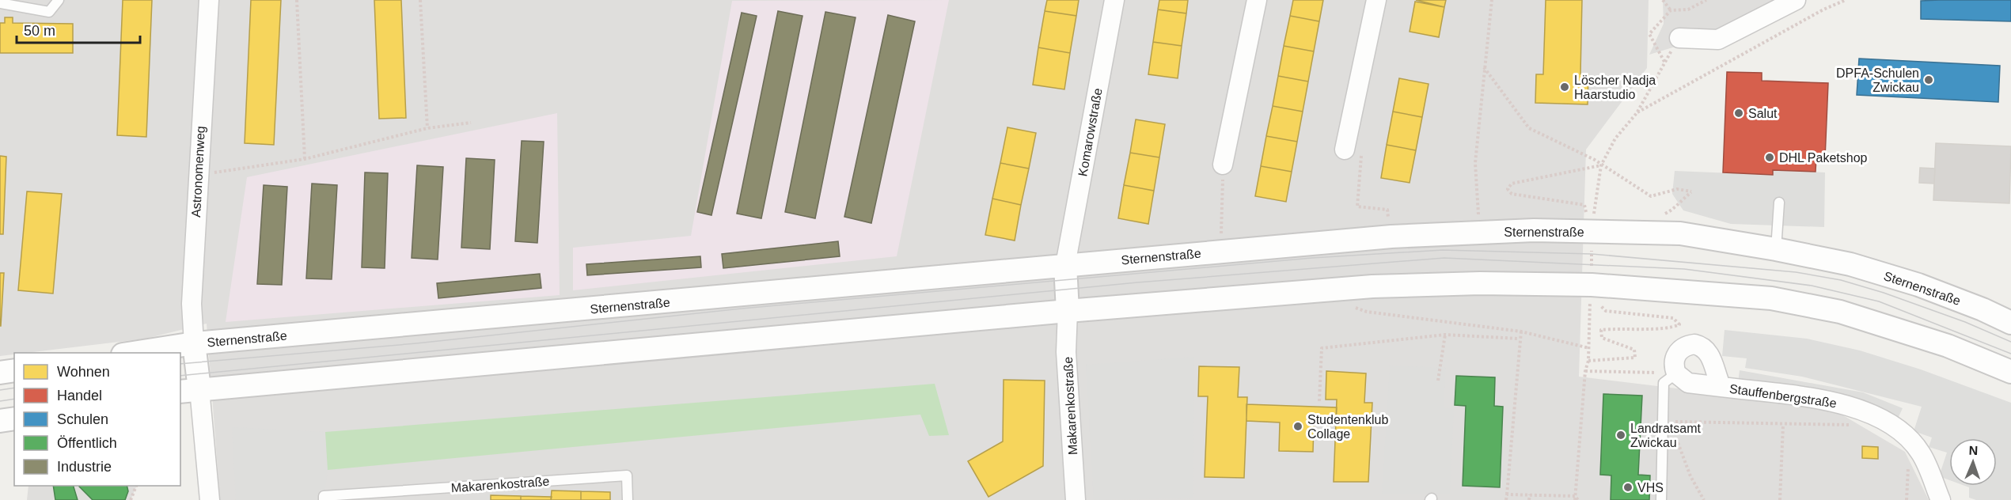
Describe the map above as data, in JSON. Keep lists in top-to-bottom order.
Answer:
{
  "streets": {
    "street": [
      "Komarowstraße",
      "Astronomenweg",
      "Sternenstraße",
      "Stauffenbergstraße",
      "Makarenkostraße"
    ]
  },
  "crossings": [
    ["Komarowstraße", "Sternenstraße"],
    ["Astronomenweg", "Sternenstraße"]
  ],
  "places": [
    "DPFA-Schulen Zwickau",
    "Löscher Nadja Haarstudio",
    "Salut",
    "DHL Paketshop",
    "Studentenklub Collage",
    "Landratsamt Zwickau",
    "VHS"
  ],
  "legend": [
    "Wohnen",
    "Handel",
    "Schulen",
    "Öffentlich",
    "Industrie"
  ],
  "scale_bar": "50 m",
  "north": "top"
}
